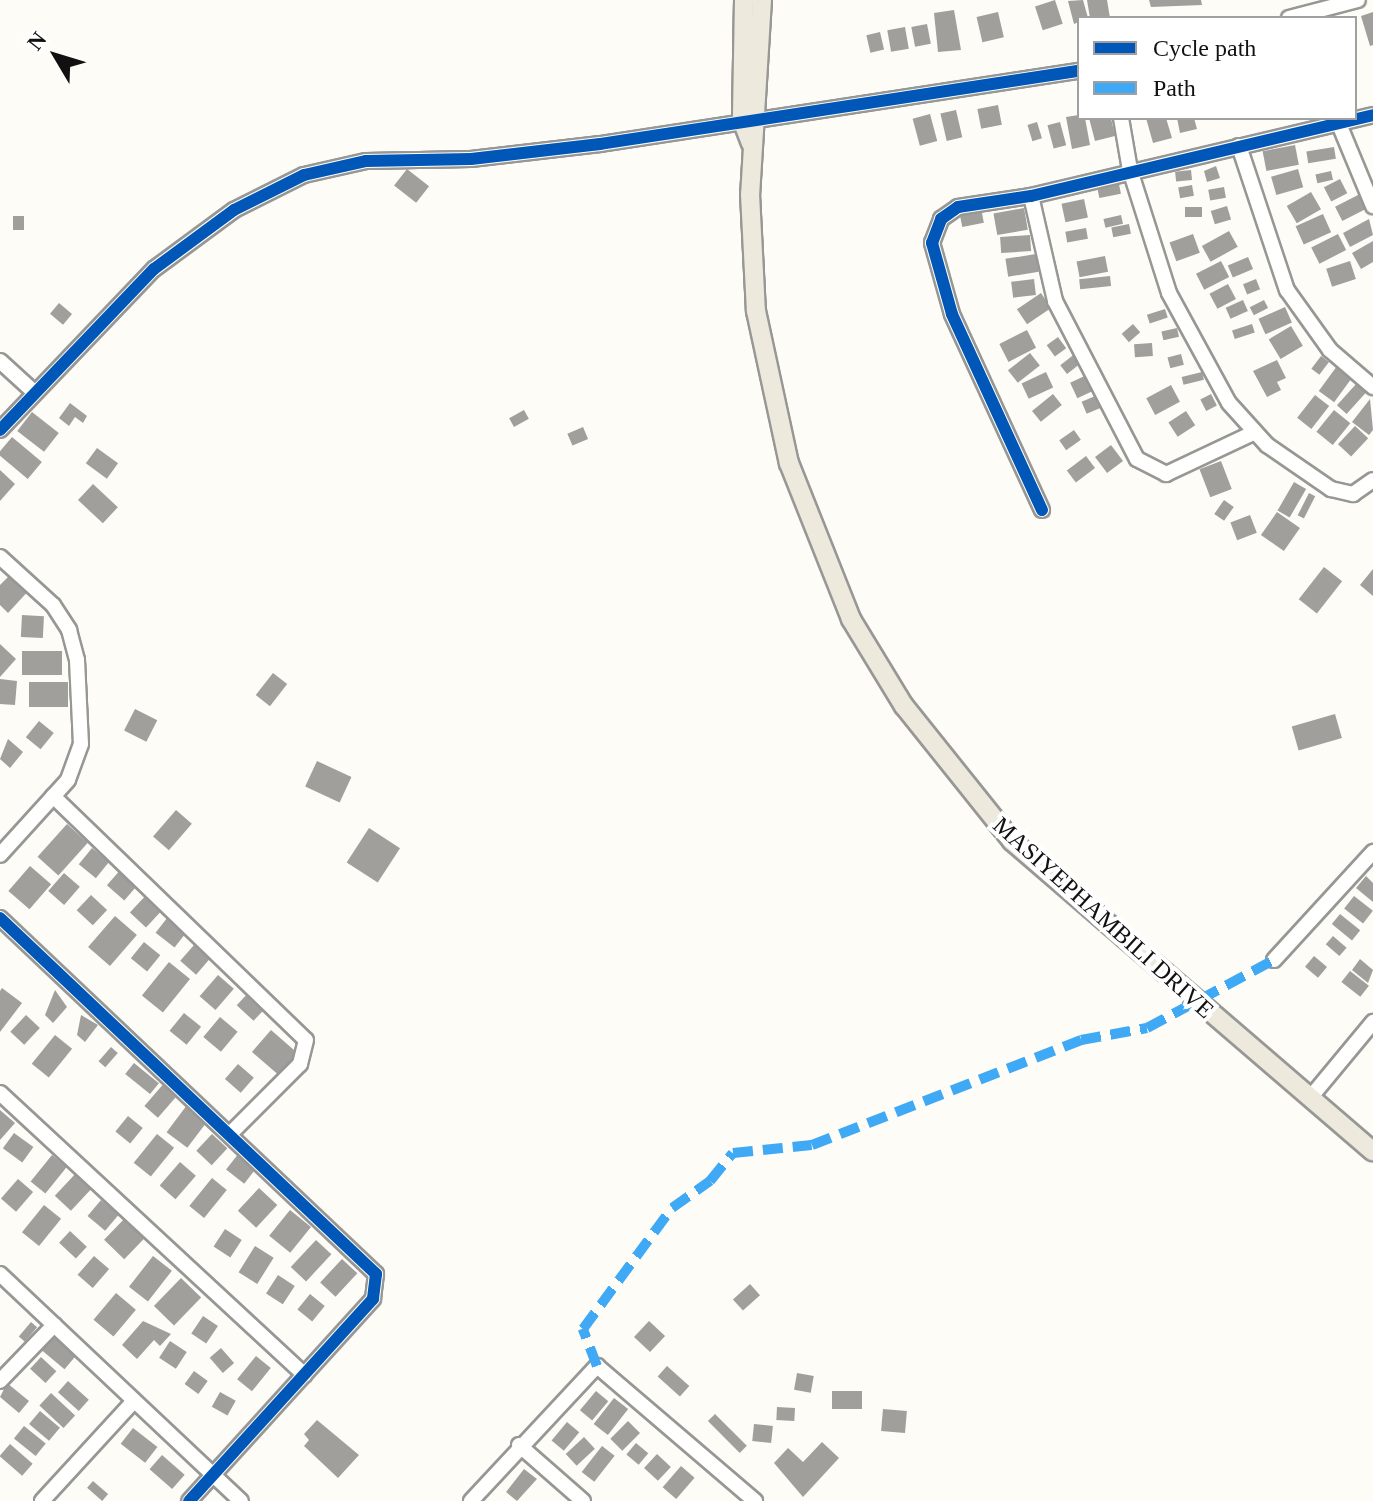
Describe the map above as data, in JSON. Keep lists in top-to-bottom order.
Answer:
{
  "streets": {
    "main road": ["MASIYEPHAMBILI DRIVE"]
  },
  "legend": ["Cycle path", "Path"],
  "north": "top left"
}
